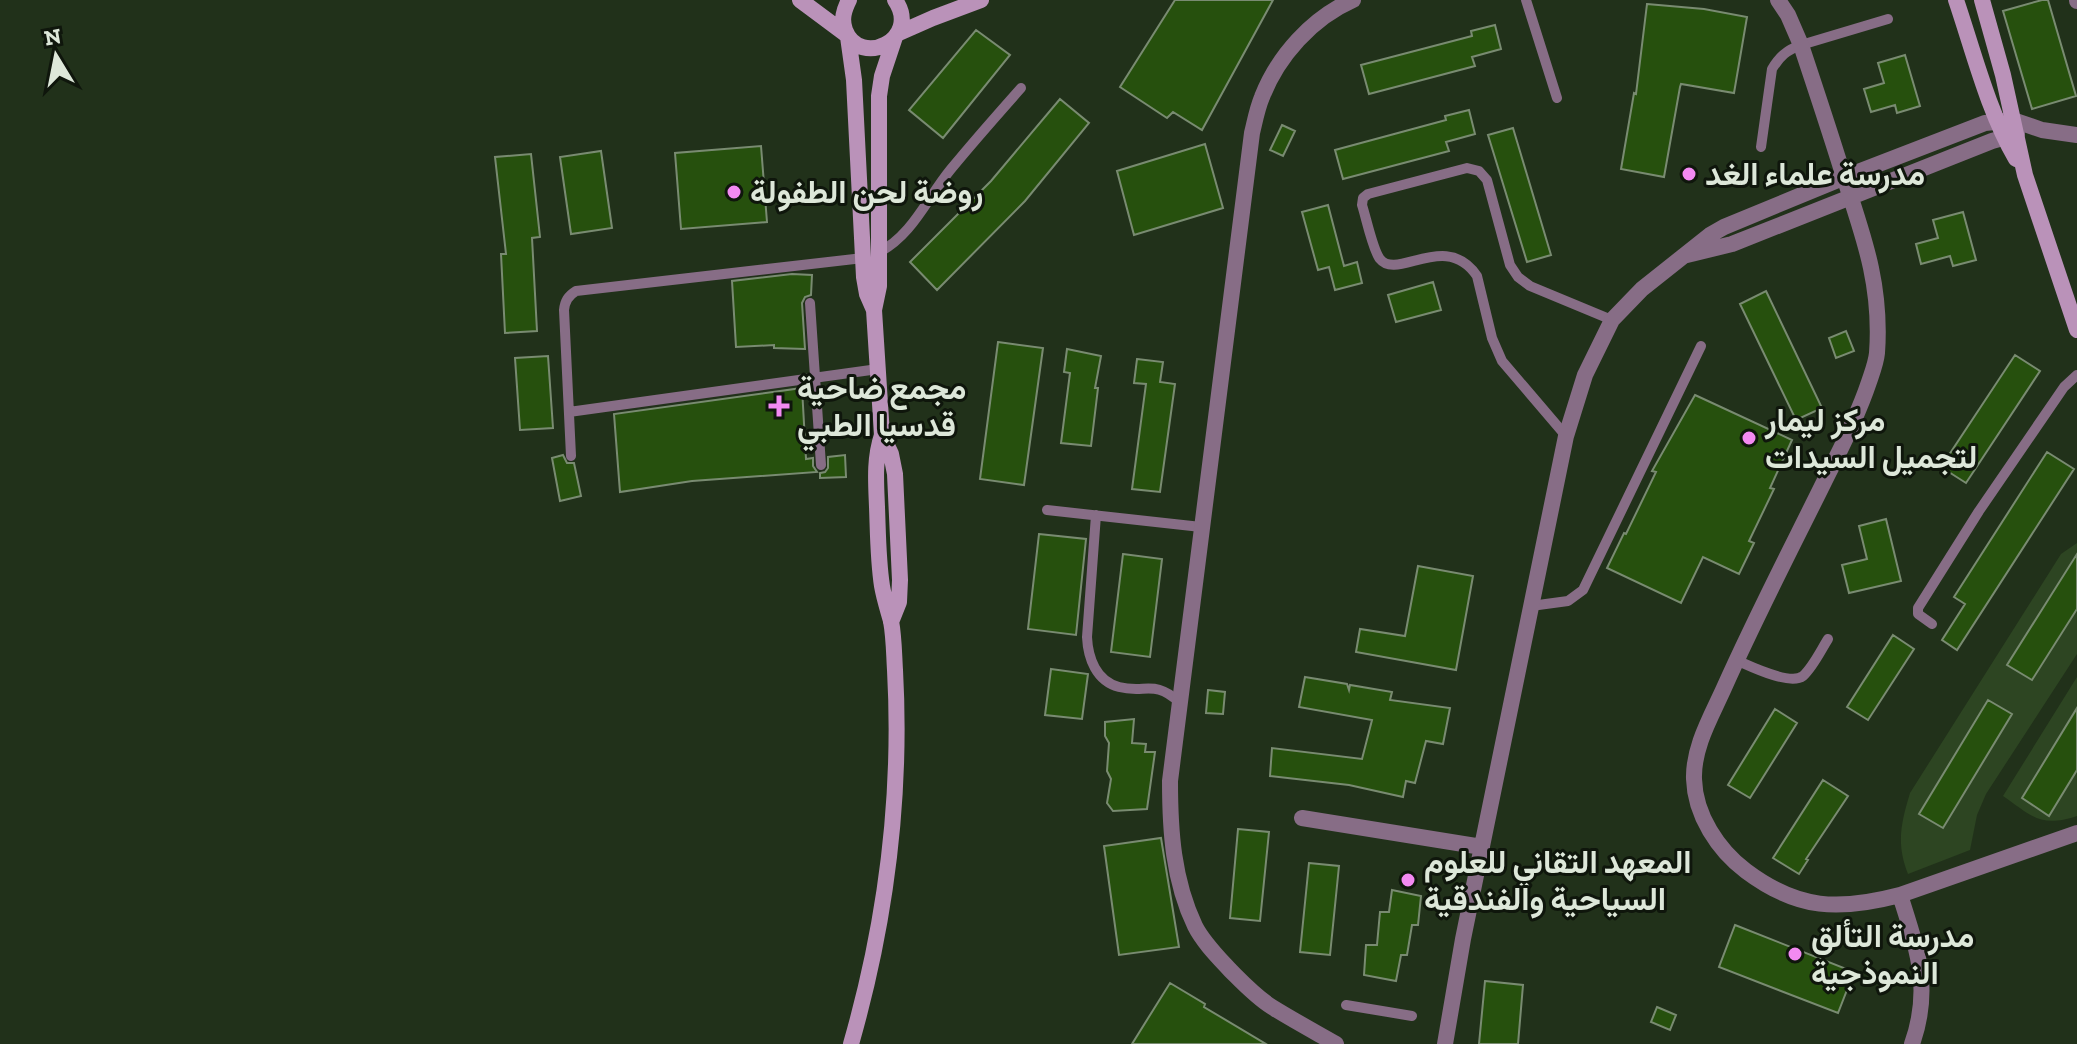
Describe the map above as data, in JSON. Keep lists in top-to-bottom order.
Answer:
{
  "places": {
    "other": [
      "مدرسة علماء الغد",
      "روضة لحن الطفولة",
      "مركز ليمار لتجميل السيدات",
      "المعهد التقاني للعلوم السياحية والفندقية",
      "مدرسة التألق النموذجية"
    ],
    "health": ["مجمع ضاحية قدسيا الطبي"]
  },
  "north": "top"
}
